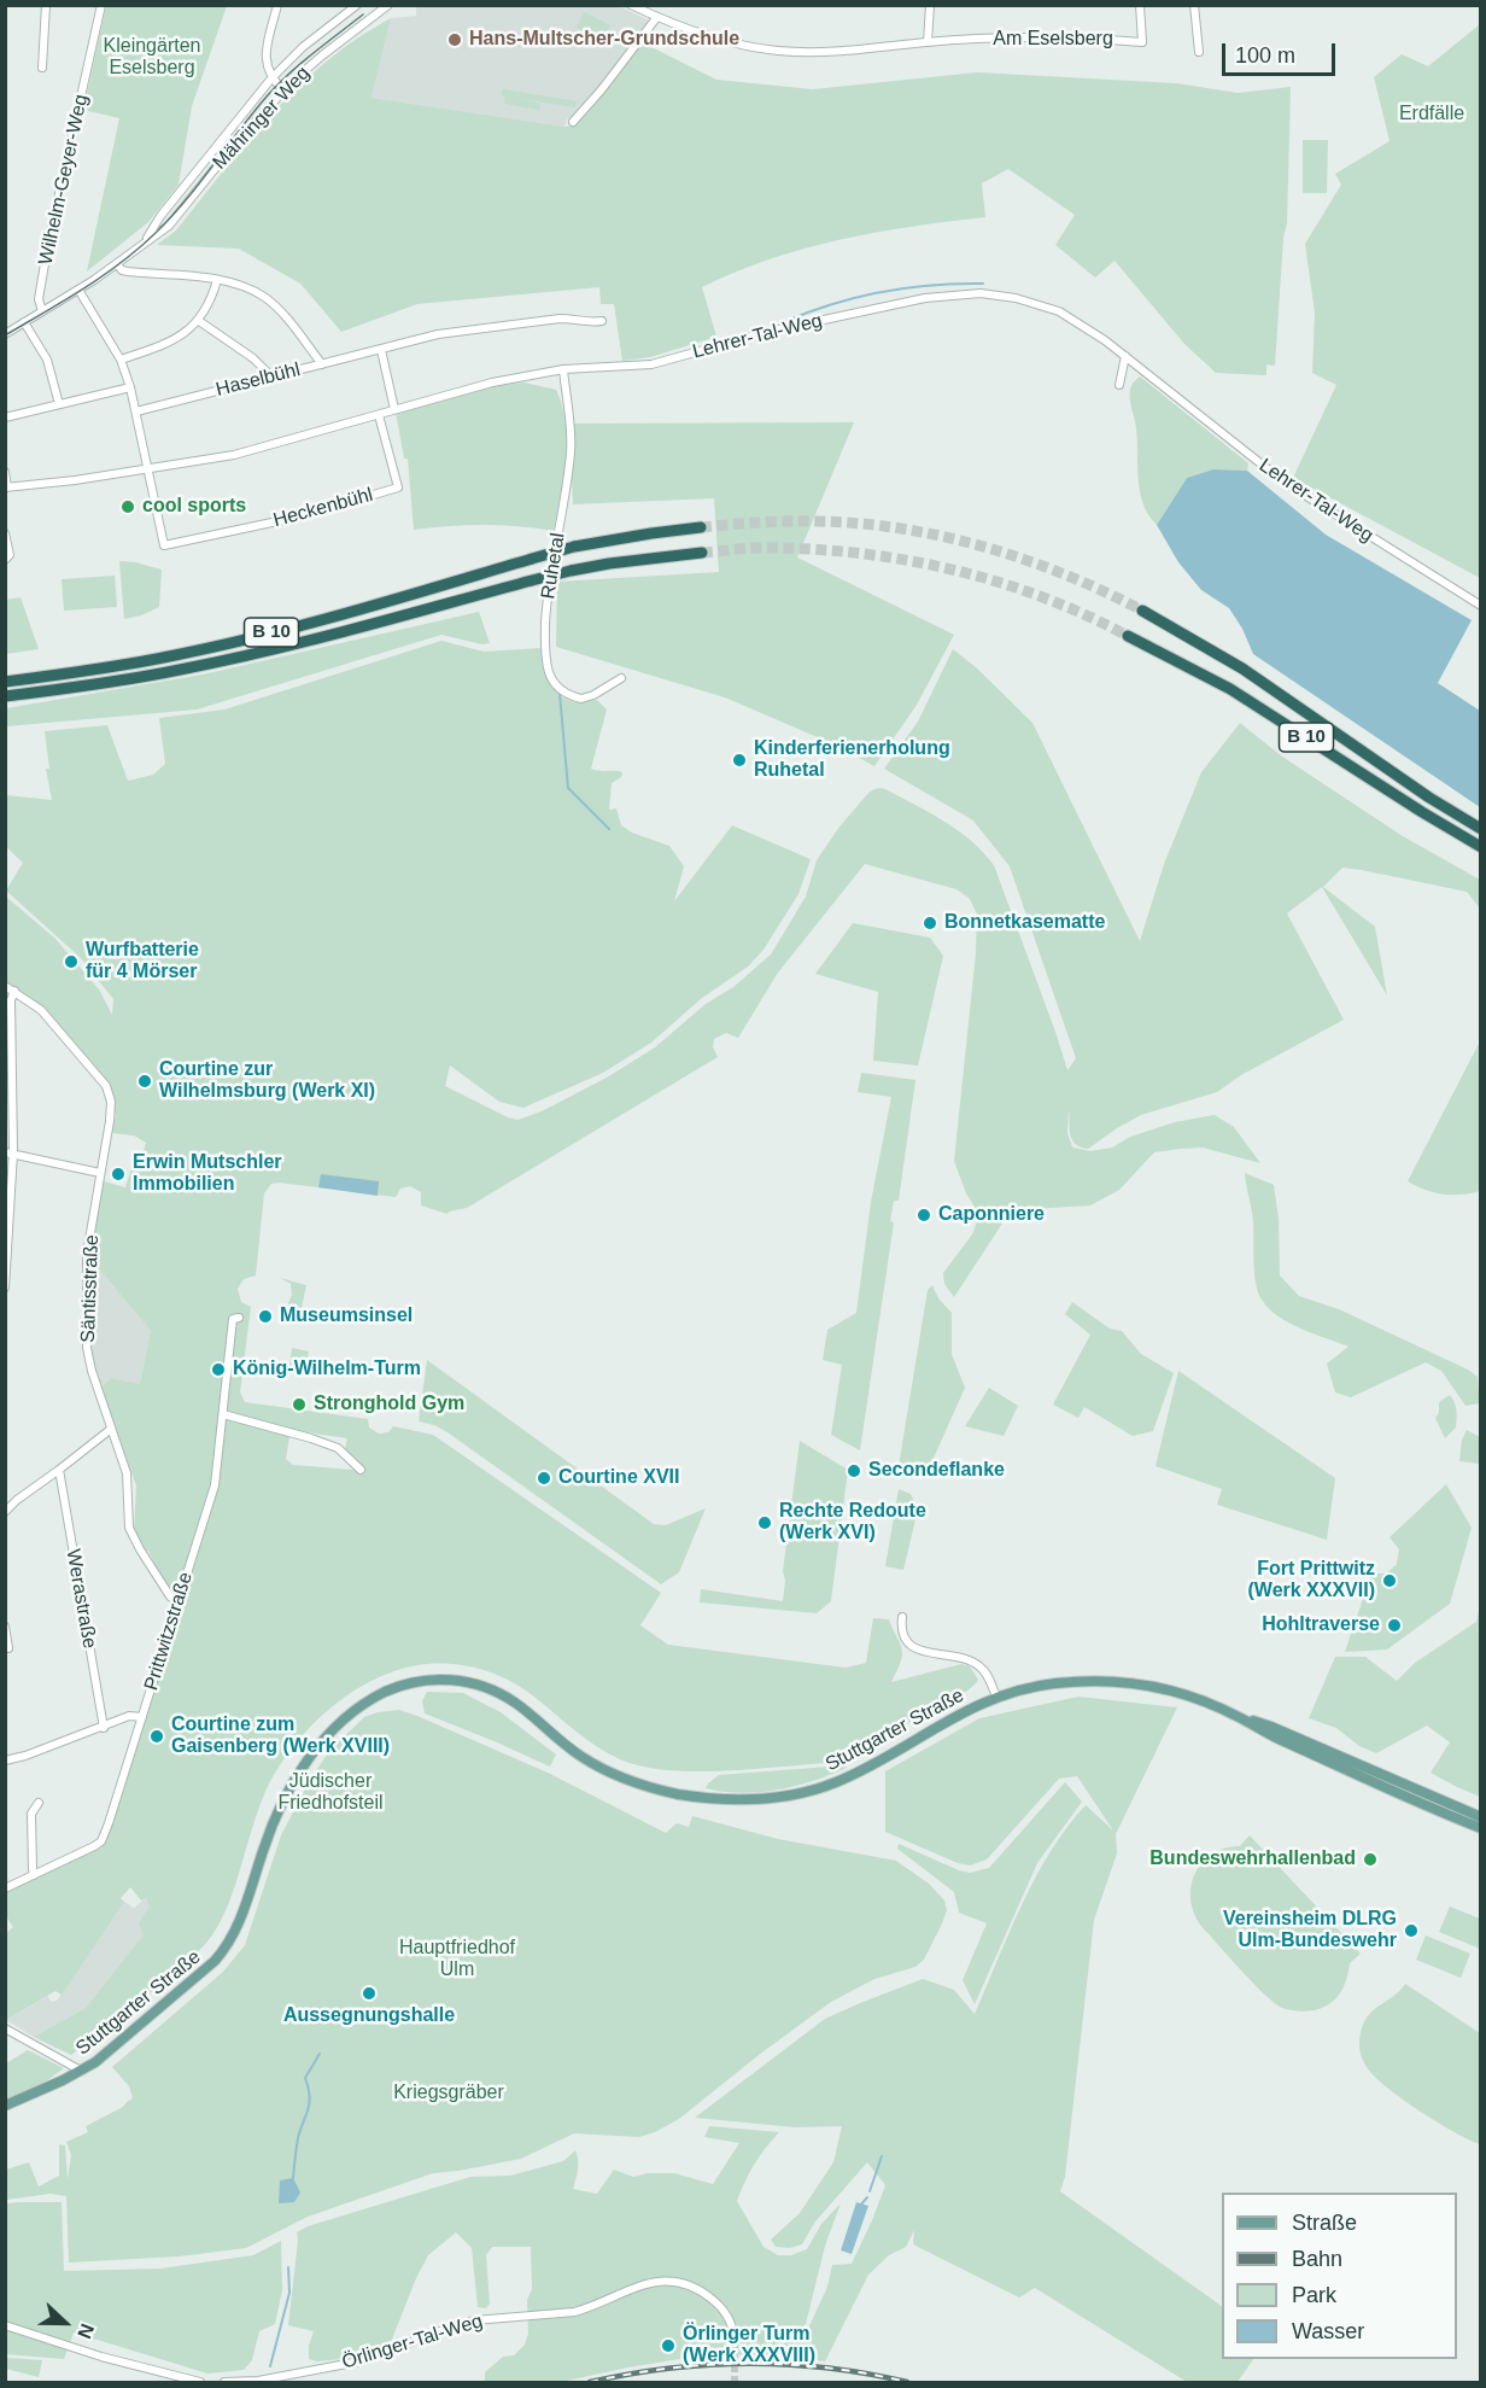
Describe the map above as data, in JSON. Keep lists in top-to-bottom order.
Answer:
{
  "streets": {
    "highway": ["B 10"],
    "main road": ["Stuttgarter Straße"],
    "street": [
      "Am Eselsberg",
      "Mähringer Weg",
      "Wilhelm-Geyer-Weg",
      "Lehrer-Tal-Weg",
      "Haselbühl",
      "Heckenbühl",
      "Ruhetal",
      "Säntisstraße",
      "Werastraße",
      "Prittwitzstraße",
      "Örlinger-Tal-Weg"
    ]
  },
  "crossings": [
    ["Mähringer Weg", "Wilhelm-Geyer-Weg"],
    ["Lehrer-Tal-Weg", "Heckenbühl"],
    ["Lehrer-Tal-Weg", "Ruhetal"],
    ["Säntisstraße", "Prittwitzstraße"]
  ],
  "parks": [
    "Kleingärten Eselsberg",
    "Erdfälle",
    "Jüdischer Friedhofsteil",
    "Hauptfriedhof Ulm",
    "Kriegsgräber"
  ],
  "places": [
    "Hans-Multscher-Grundschule",
    "cool sports",
    "Kinderferienerholung Ruhetal",
    "Bonnetkasematte",
    "Wurfbatterie für 4 Mörser",
    "Courtine zur Wilhelmsburg (Werk XI)",
    "Erwin Mutschler Immobilien",
    "Caponniere",
    "Museumsinsel",
    "König-Wilhelm-Turm",
    "Stronghold Gym",
    "Secondeflanke",
    "Courtine XVII",
    "Rechte Redoute (Werk XVI)",
    "Fort Prittwitz (Werk XXXVII)",
    "Hohltraverse",
    "Courtine zum Gaisenberg (Werk XVIII)",
    "Bundeswehrhallenbad",
    "Vereinsheim DLRG Ulm-Bundeswehr",
    "Aussegnungshalle",
    "Örlinger Turm (Werk XXXVIII)"
  ],
  "legend": [
    "Straße",
    "Bahn",
    "Park",
    "Wasser"
  ],
  "scale_bar": "100 m",
  "north": "right"
}
